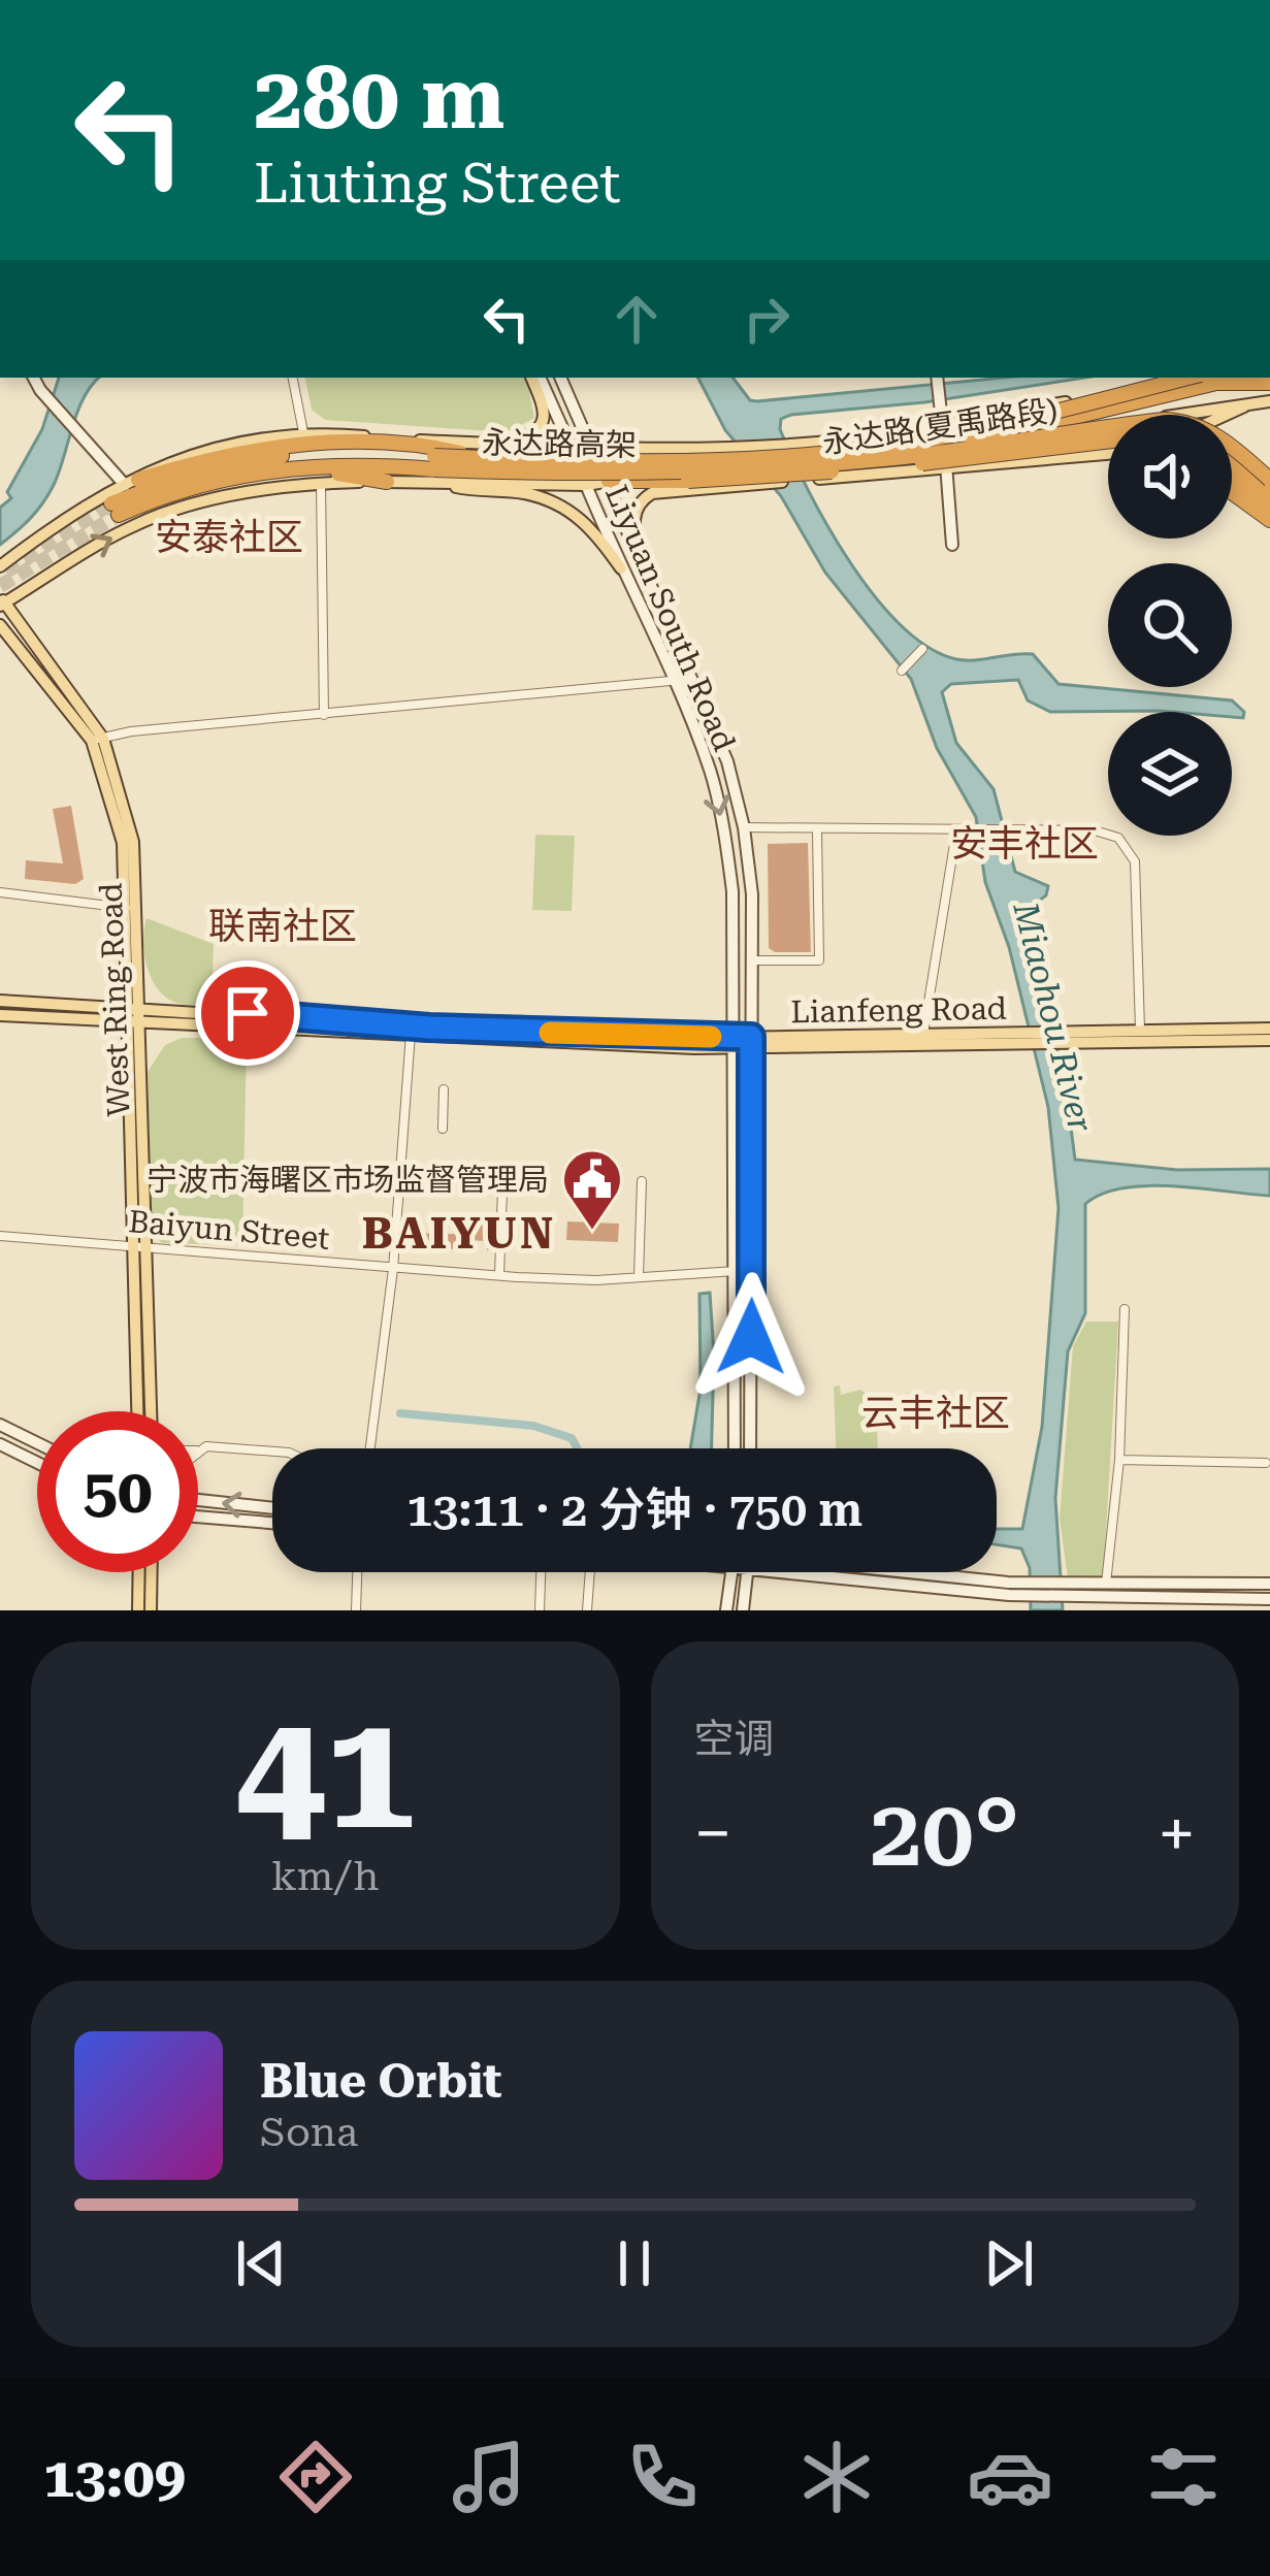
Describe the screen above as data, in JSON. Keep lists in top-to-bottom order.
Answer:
{
  "streets": {
    "highway": ["永达路高架"],
    "main road": [
      "永达路(夏禹路段)",
      "Liyuan South Road",
      "West Ring Road",
      "Lianfeng Road"
    ],
    "street": ["Baiyun Street"]
  },
  "crossings": [
    ["永达路(夏禹路段)", "永达路高架"],
    ["永达路(夏禹路段)", "Liyuan South Road"],
    ["Liyuan South Road", "Lianfeng Road"],
    ["Liyuan South Road", "Baiyun Street"],
    ["West Ring Road", "Baiyun Street"]
  ],
  "districts": [
    "安泰社区",
    "安丰社区",
    "联南社区",
    "BAIYUN",
    "云丰社区"
  ],
  "water": ["Miaohou River"],
  "places": {
    "public building": ["宁波市海曙区市场监督管理局"]
  },
  "page": {
    "turn": ["280 m", "Liuting Street"],
    "limit": "50",
    "trip": "13:11 · 2 分钟 · 750 m",
    "tile": [
      ["41", "km/h"],
      "空调"
    ],
    "heat": ["−", "20°", "+"],
    "song": ["Blue Orbit", "Sona"],
    "tabs": "13:09"
  }
}
